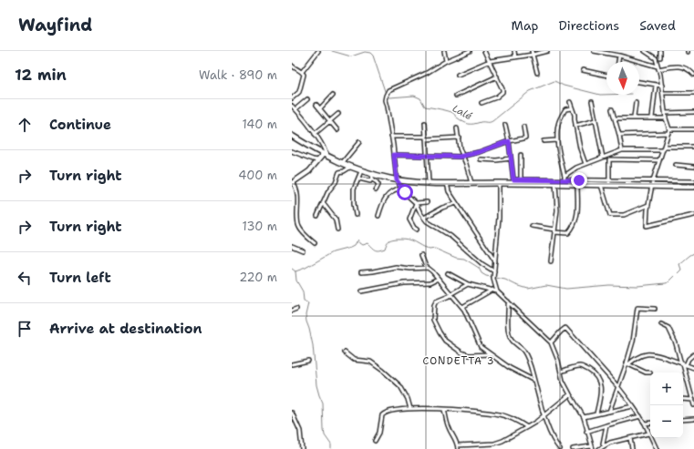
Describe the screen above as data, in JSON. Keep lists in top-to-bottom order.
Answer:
{
  "districts": ["СONDETTA 3"],
  "water": ["Lalé"],
  "north": "bottom",
  "page": {
    "header": "Wayfind",
    "nav": ["Map", "Directions", "Saved"],
    "heading": ["12 min", "Walk · 890 m"],
    "list": [
      ["Continue", "140 m"],
      ["Turn right", "400 m"],
      ["Turn right", "130 m"],
      ["Turn left", "220 m"],
      "Arrive at destination"
    ],
    "map_buttons": ["+", "−"]
  }
}
